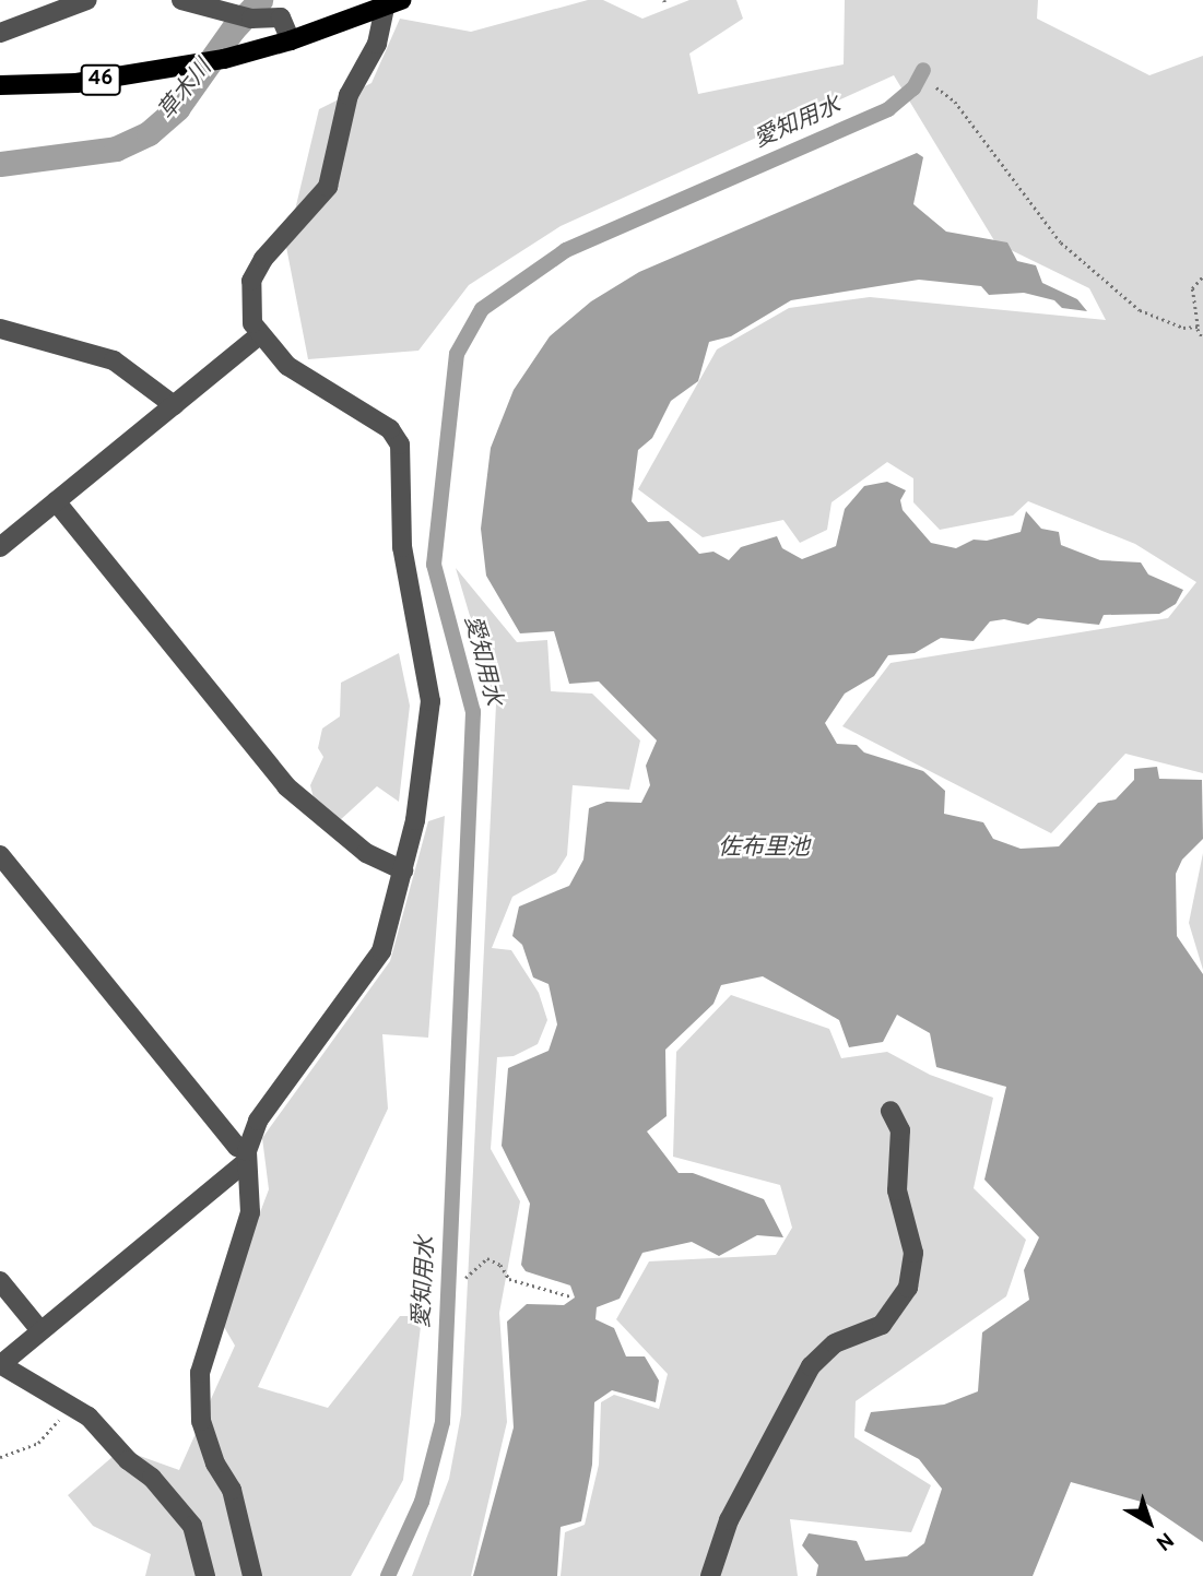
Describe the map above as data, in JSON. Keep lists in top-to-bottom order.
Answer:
{
  "streets": {
    "main road": ["46"]
  },
  "water": ["草木川", "愛知用水", "佐布里池"],
  "north": "bottom right"
}
